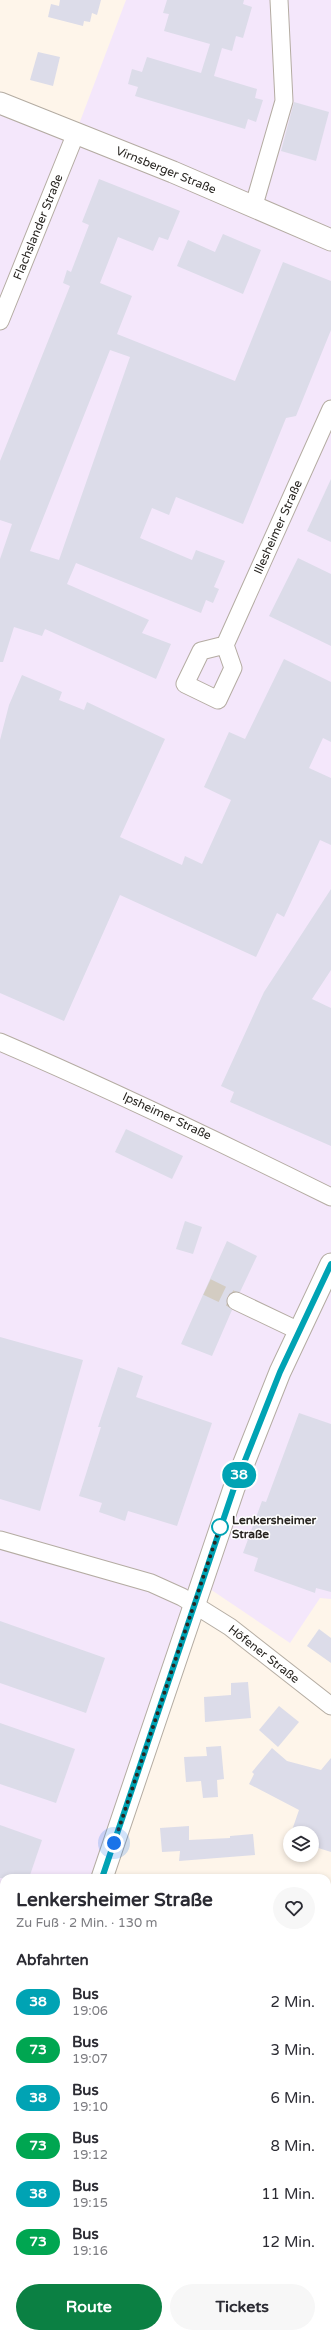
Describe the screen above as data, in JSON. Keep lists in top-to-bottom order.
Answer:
{
  "streets": {
    "main road": ["Virnsberger Straße"],
    "street": [
      "Flachslander Straße",
      "Illesheimer Straße",
      "Ipsheimer Straße",
      "Höfener Straße"
    ]
  },
  "crossings": [
    ["Virnsberger Straße", "Flachslander Straße"]
  ],
  "places": ["Lenkersheimer Straße"],
  "lines": ["bus line 38"],
  "page": {
    "on_map": "38",
    "heading": [
      ["Lenkersheimer Straße", "Zu Fuß · 2 Min. · 130 m"],
      "Abfahrten"
    ],
    "list": [
      {
        "mark": "38",
        "name": "Bus",
        "note": "19:06",
        "value": "2 Min."
      },
      {
        "mark": "73",
        "name": "Bus",
        "note": "19:07",
        "value": "3 Min."
      },
      {
        "mark": "38",
        "name": "Bus",
        "note": "19:10",
        "value": "6 Min."
      },
      {
        "mark": "73",
        "name": "Bus",
        "note": "19:12",
        "value": "8 Min."
      },
      {
        "mark": "38",
        "name": "Bus",
        "note": "19:15",
        "value": "11 Min."
      },
      {
        "mark": "73",
        "name": "Bus",
        "note": "19:16",
        "value": "12 Min."
      }
    ],
    "buttons": ["Route", "Tickets"]
  }
}
